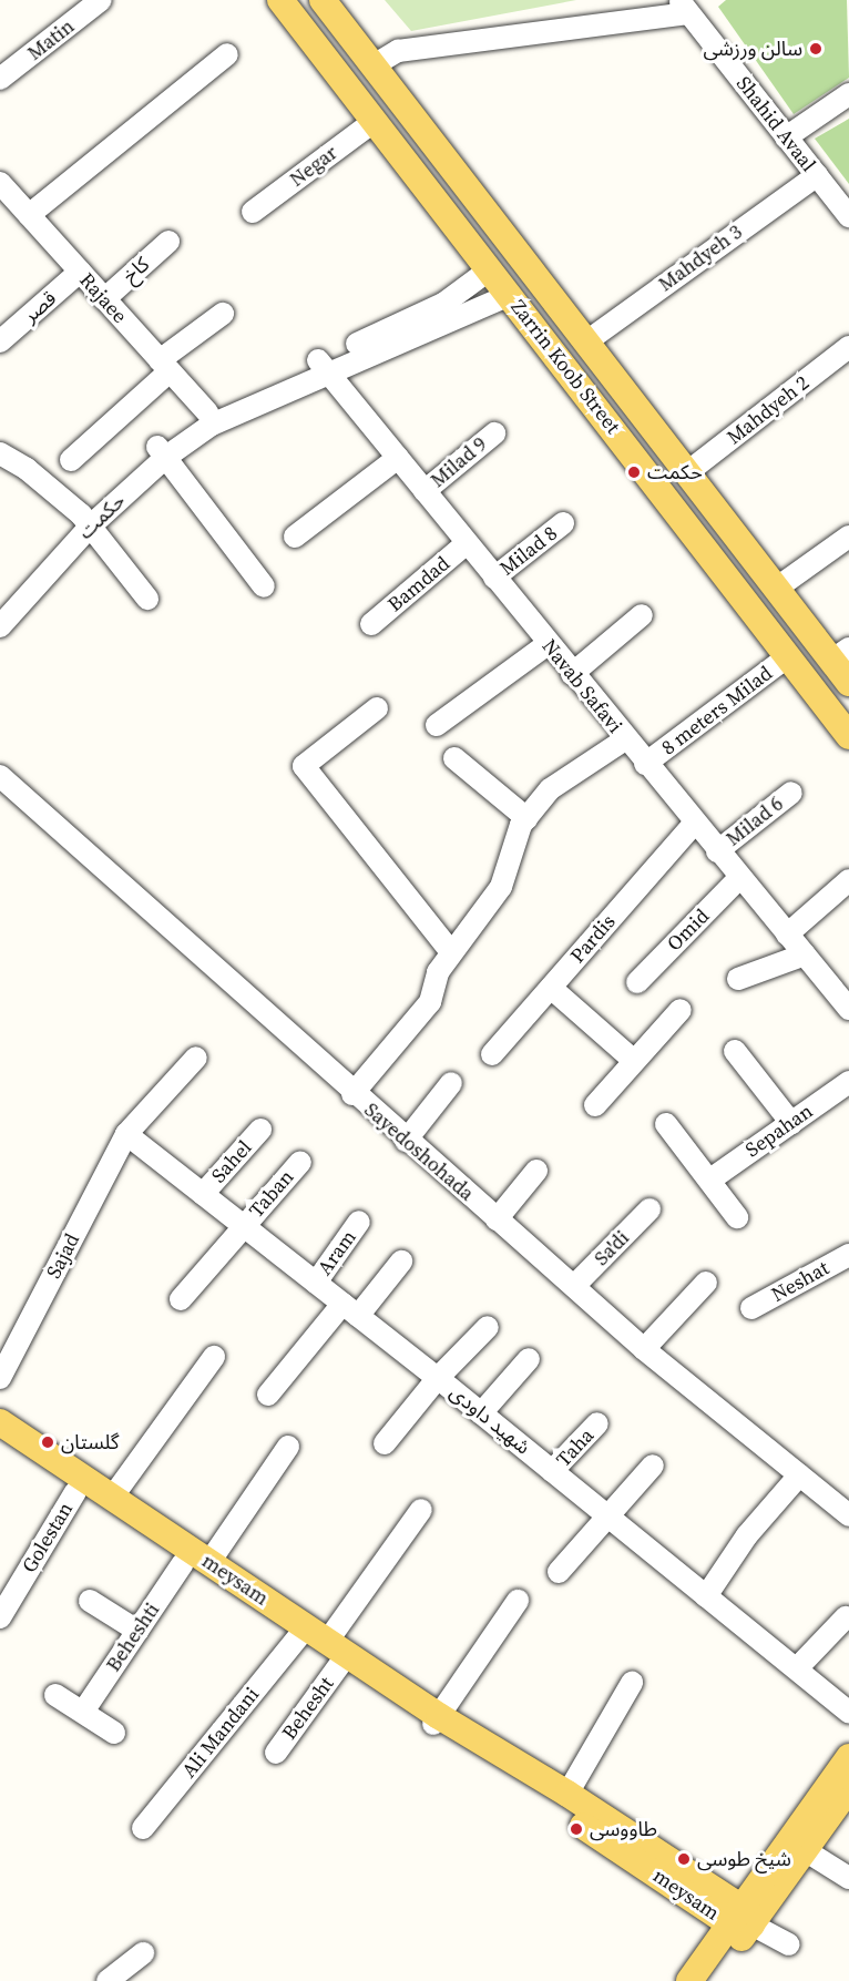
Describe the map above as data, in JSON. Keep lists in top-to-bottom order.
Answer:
{
  "streets": {
    "main road": ["Zarrin Koob Street", "meysam"],
    "street": [
      "Matin",
      "Shahid Avaal",
      "Negar",
      "Mahdyeh 3",
      "کاخ",
      "Rajaee",
      "قصر",
      "Mahdyeh 2",
      "Milad 9",
      "حکمت",
      "Milad 8",
      "Bamdad",
      "Navab Safavi",
      "8 meters Milad",
      "Milad 6",
      "Omid",
      "Pardis",
      "Sepahan",
      "Sayedoshohada",
      "Sahel",
      "Taban",
      "Sa'di",
      "Aram",
      "Sajad",
      "Neshat",
      "شهید داودی",
      "Taha",
      "Golestan",
      "Beheshti",
      "Behesht",
      "Ali Mandani"
    ]
  },
  "crossings": [
    ["Shahid Avaal", "Mahdyeh 3"],
    ["Negar", "Zarrin Koob Street"],
    ["Mahdyeh 3", "Zarrin Koob Street"],
    ["کاخ", "Rajaee"],
    ["Rajaee", "قصر"],
    ["Rajaee", "حکمت"],
    ["Zarrin Koob Street", "Mahdyeh 2"],
    ["Zarrin Koob Street", "حکمت"],
    ["Zarrin Koob Street", "8 meters Milad"],
    ["Milad 9", "Navab Safavi"],
    ["حکمت", "Navab Safavi"],
    ["Milad 8", "Navab Safavi"],
    ["Bamdad", "Navab Safavi"],
    ["Navab Safavi", "8 meters Milad"],
    ["Navab Safavi", "Milad 6"],
    ["Navab Safavi", "Omid"],
    ["Navab Safavi", "Pardis"],
    ["Sayedoshohada", "Sa'di"],
    ["Sahel", "شهید داودی"],
    ["Taban", "شهید داودی"],
    ["Aram", "شهید داودی"],
    ["Sajad", "شهید داودی"],
    ["شهید داودی", "Taha"],
    ["Golestan", "meysam"],
    ["meysam", "Beheshti"],
    ["meysam", "Behesht"],
    ["meysam", "Ali Mandani"]
  ],
  "places": [
    "سالن ورزشی",
    "حکمت",
    "گلستان",
    "طاووسی",
    "شیخ طوسی"
  ]
}
